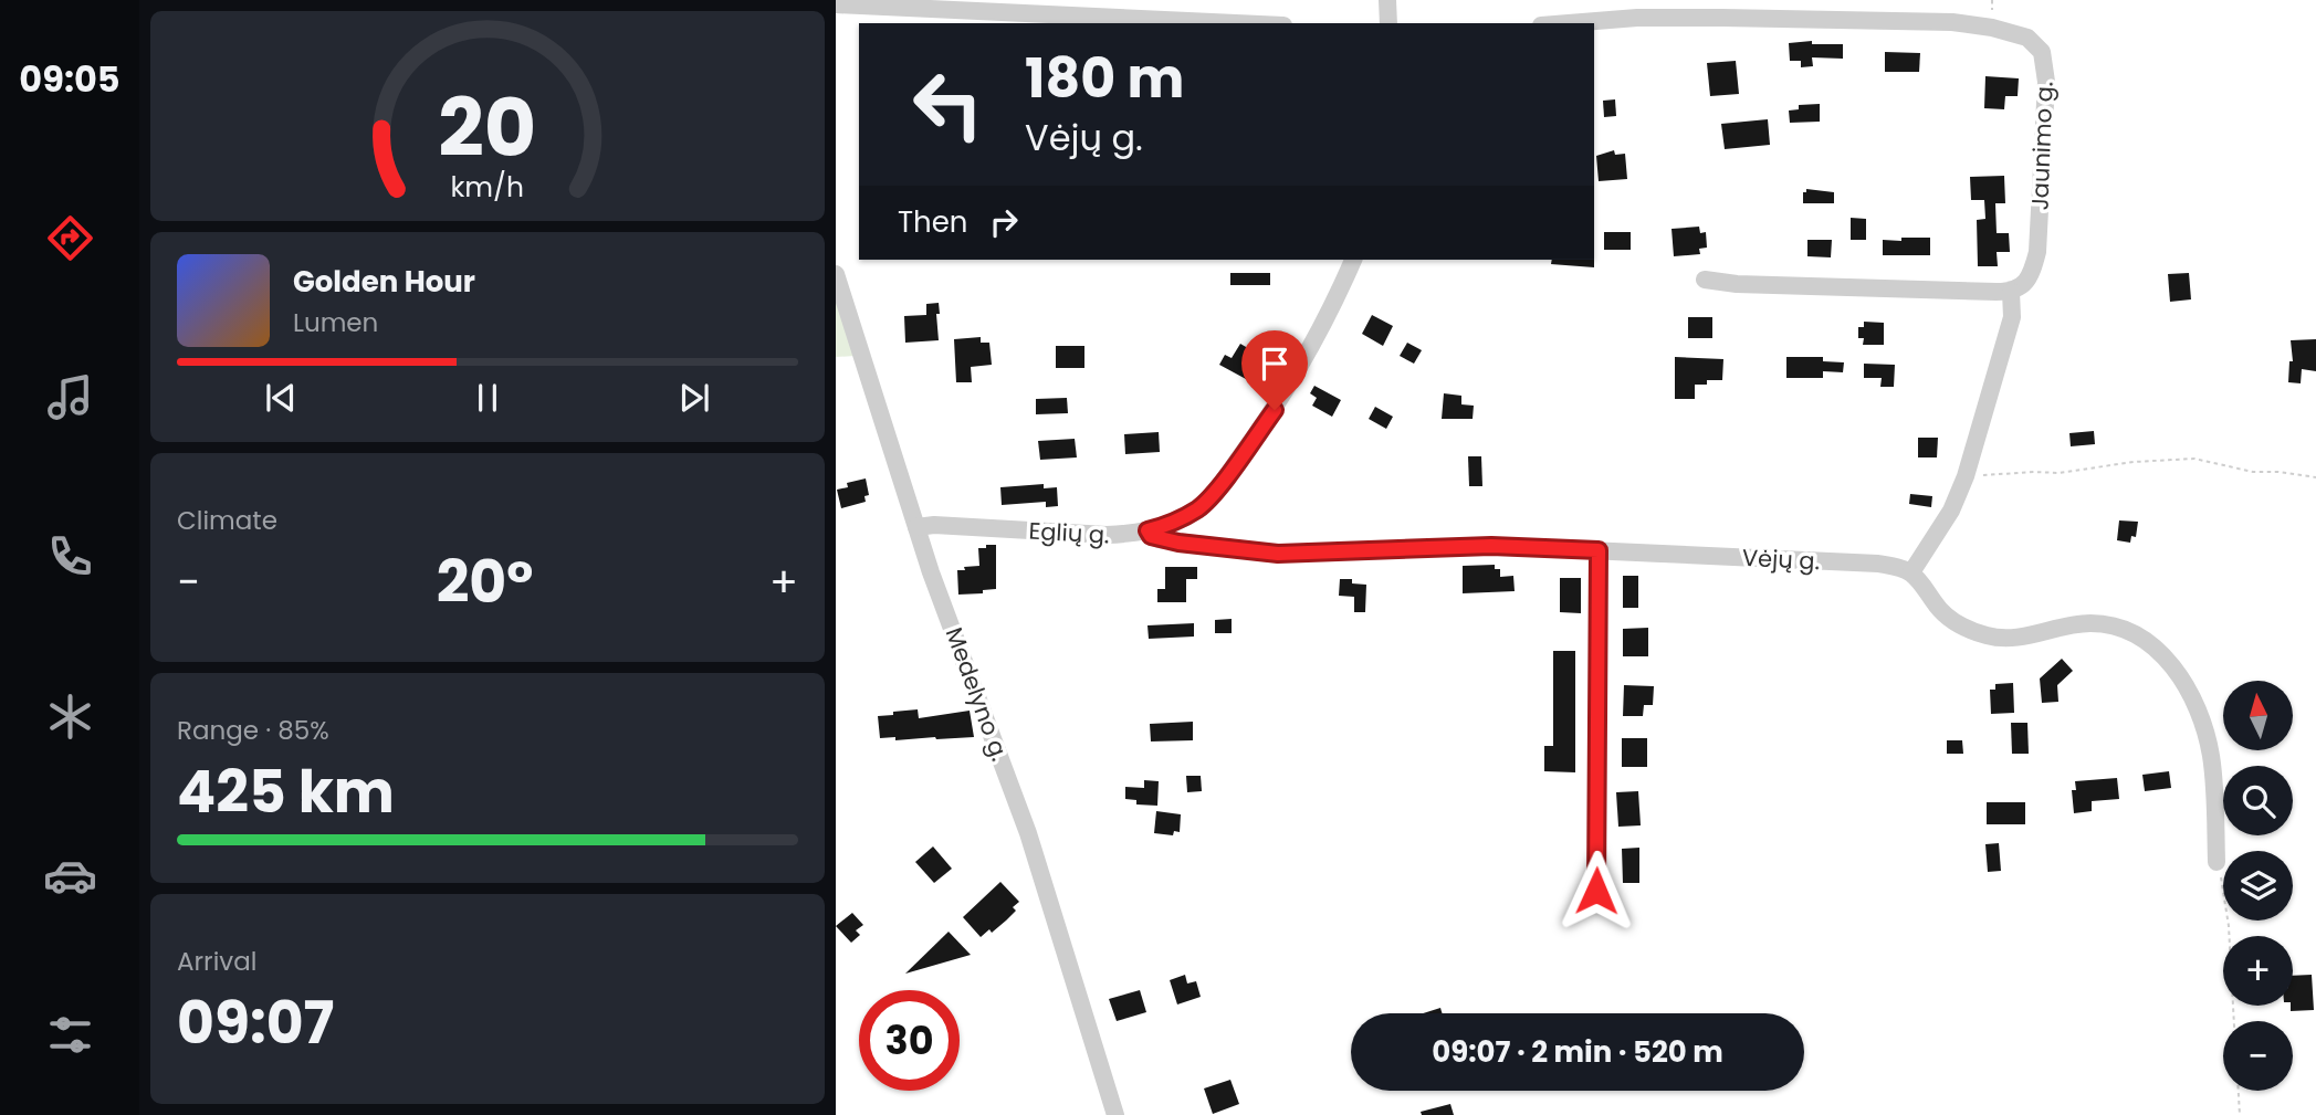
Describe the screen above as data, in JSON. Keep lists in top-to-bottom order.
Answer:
{
  "streets": {
    "street": [
      "Jaunimo g.",
      "Eglių g.",
      "Vėjų g.",
      "Medelyno g."
    ]
  },
  "crossings": [
    ["Eglių g.", "Vėjų g."],
    ["Eglių g.", "Medelyno g."]
  ],
  "north": "top",
  "page": {
    "tabs": "09:05",
    "turn": ["180 m", "Vėjų g."],
    "then": "Then",
    "song": ["Golden Hour", "Lumen"],
    "tile": [
      "Climate",
      ["Range · 85%", "425 km"],
      ["Arrival", "09:07"]
    ],
    "heat": ["−", "20°", "+"],
    "map_buttons": ["+", "−"],
    "limit": "30",
    "trip": "09:07 · 2 min · 520 m",
    "gauge": ["20", "km/h"]
  }
}
